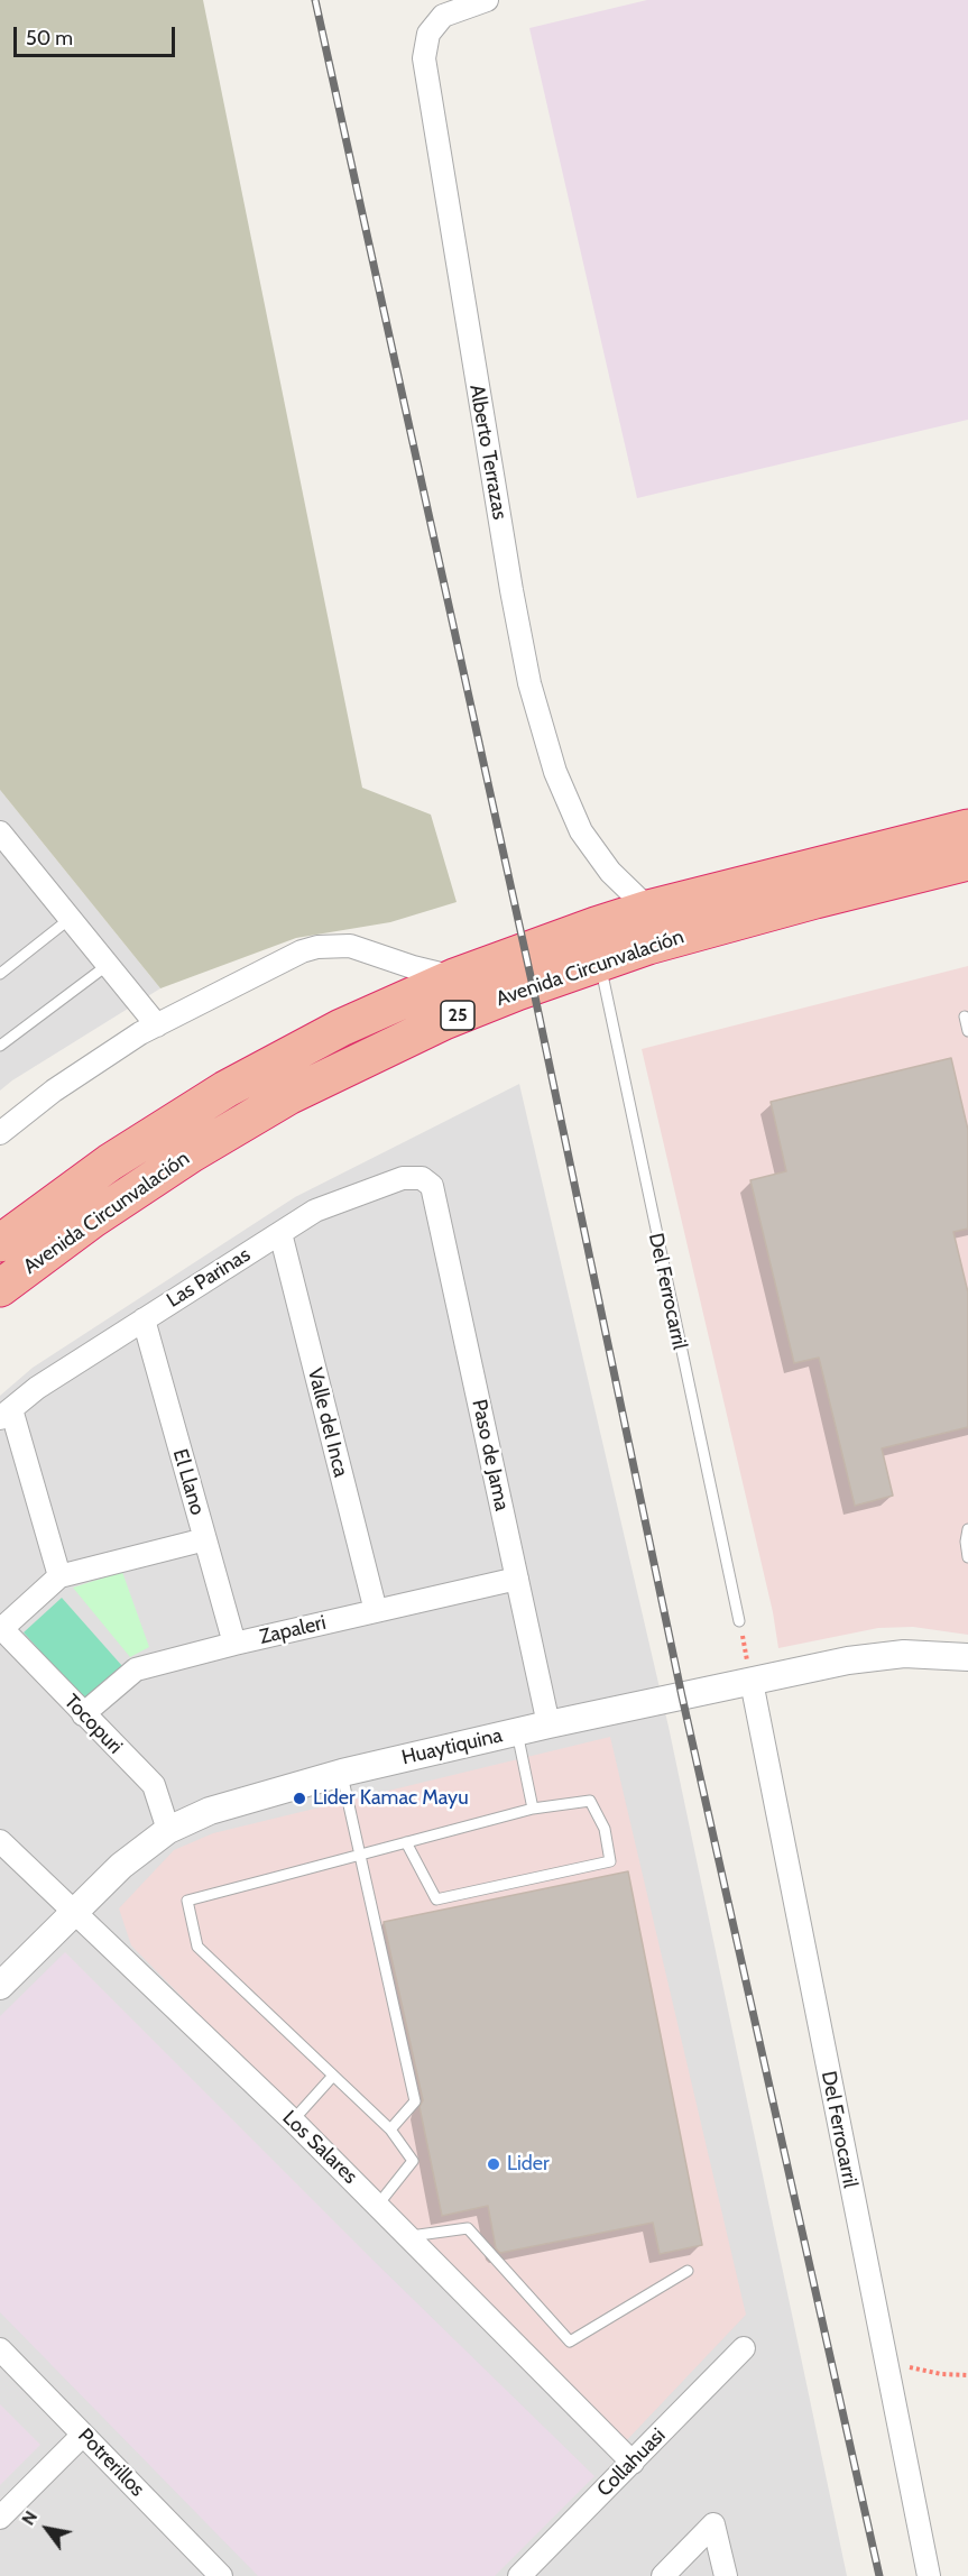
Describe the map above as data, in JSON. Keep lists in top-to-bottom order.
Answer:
{
  "streets": {
    "highway": ["Avenida Circunvalación", "25"],
    "street": [
      "Alberto Terrazas",
      "Las Parinas",
      "Del Ferrocarril",
      "Valle del Inca",
      "Paso de Jama",
      "El Llano",
      "Zapaleri",
      "Tocopuri",
      "Huaytiquina",
      "Los Salares",
      "Potrerillos",
      "Collahuasi"
    ]
  },
  "crossings": [
    ["Alberto Terrazas", "Avenida Circunvalación"],
    ["Avenida Circunvalación", "Del Ferrocarril"],
    ["Las Parinas", "Valle del Inca"],
    ["Las Parinas", "Paso de Jama"],
    ["Las Parinas", "El Llano"],
    ["Del Ferrocarril", "Huaytiquina"],
    ["Valle del Inca", "Zapaleri"],
    ["Paso de Jama", "Zapaleri"],
    ["Paso de Jama", "Huaytiquina"],
    ["El Llano", "Zapaleri"],
    ["Zapaleri", "Tocopuri"],
    ["Tocopuri", "Huaytiquina"],
    ["Huaytiquina", "Los Salares"],
    ["Los Salares", "Collahuasi"]
  ],
  "places": ["Lider Kamac Mayu", "Lider"],
  "scale_bar": "50 m",
  "north": "top left"
}
